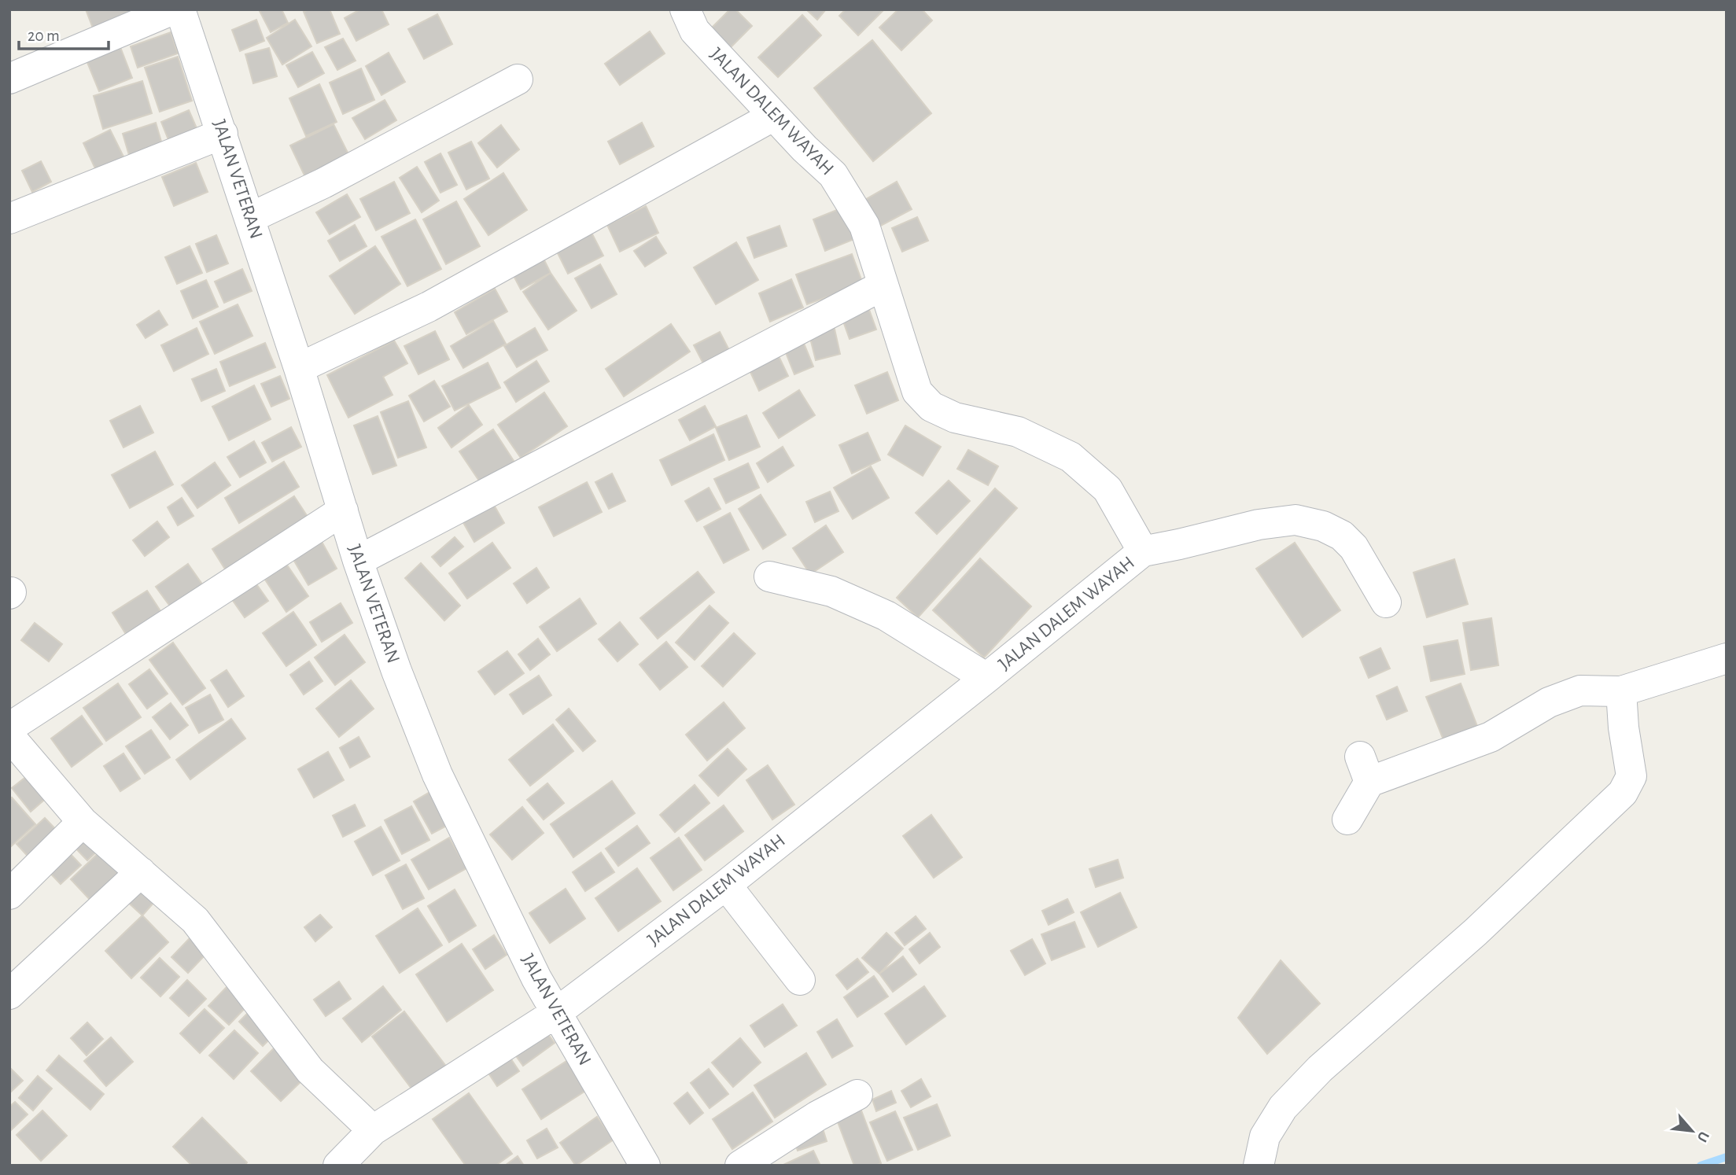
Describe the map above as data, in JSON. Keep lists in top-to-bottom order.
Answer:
{
  "streets": {
    "street": ["JALAN DALEM WAYAH", "JALAN VETERAN"]
  },
  "crossings": [
    ["JALAN DALEM WAYAH", "JALAN VETERAN"]
  ],
  "scale_bar": "20 m",
  "north": "bottom right"
}
